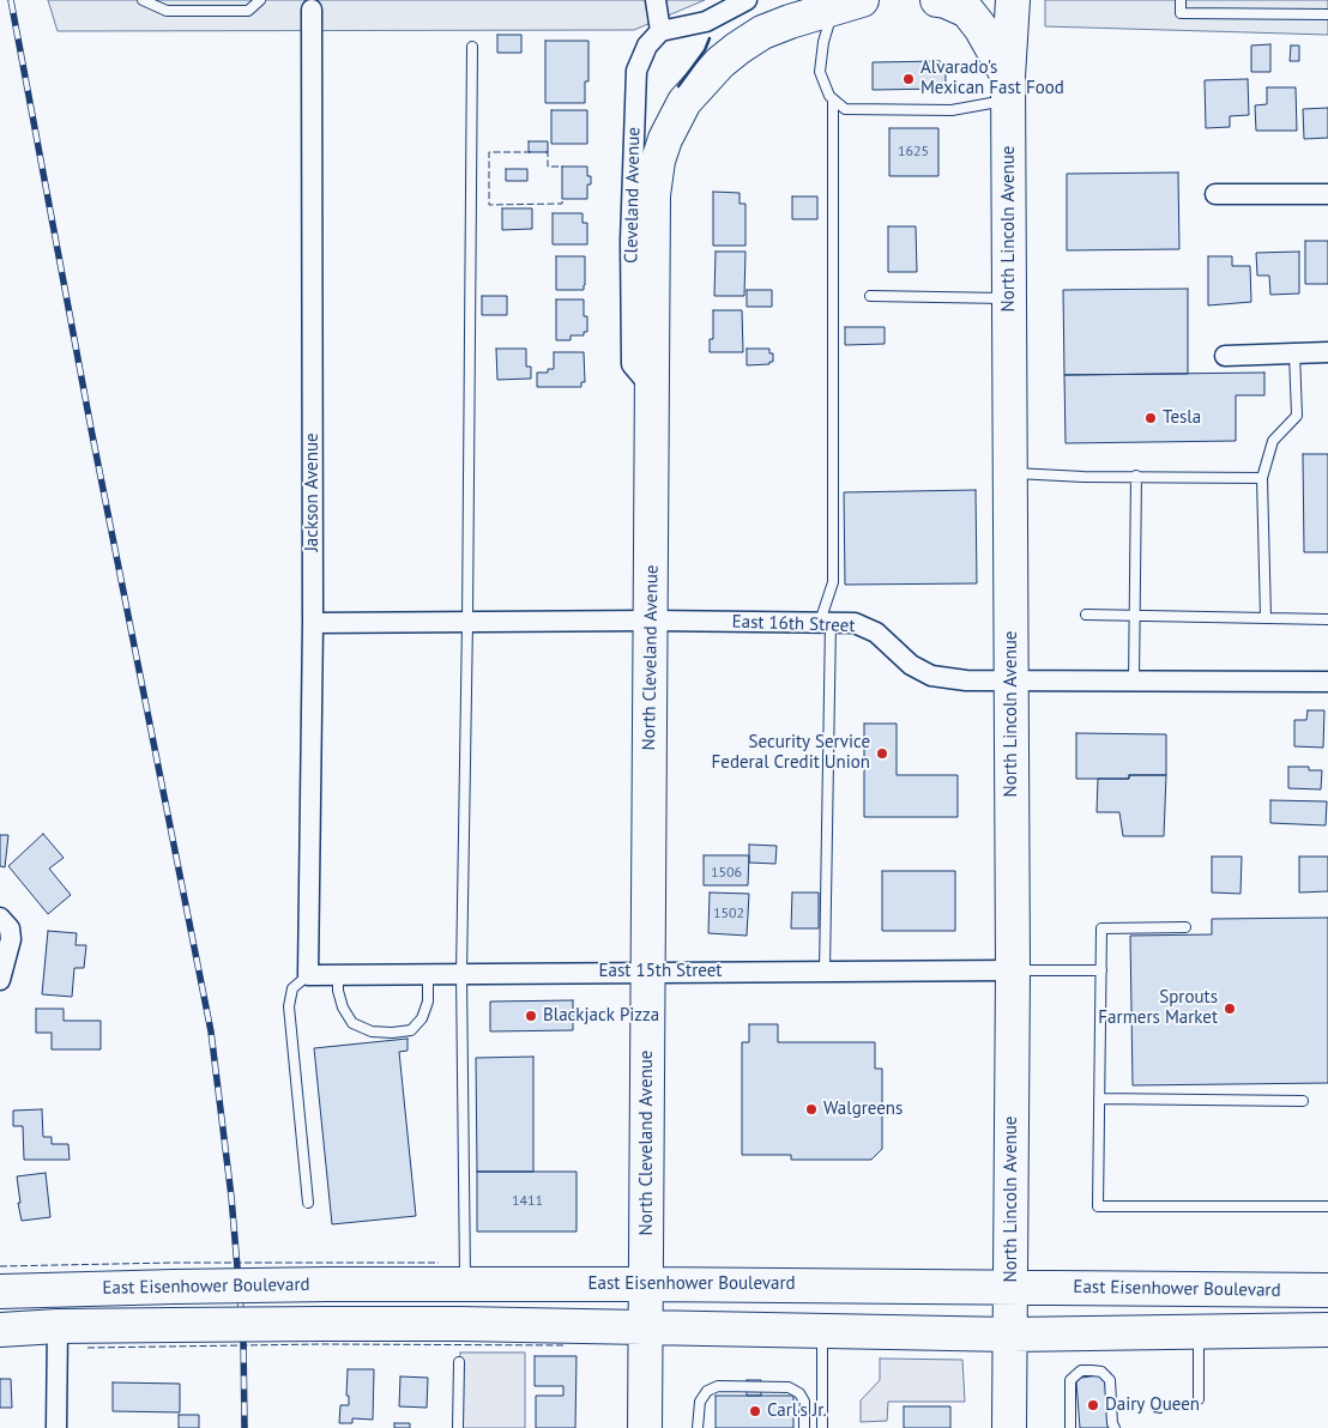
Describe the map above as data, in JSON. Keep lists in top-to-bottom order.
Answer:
{
  "streets": {
    "highway": ["North Lincoln Avenue", "North Cleveland Avenue", "East Eisenhower Boulevard"],
    "street": [
      "Cleveland Avenue",
      "Jackson Avenue",
      "East 16th Street",
      "East 15th Street"
    ]
  },
  "crossings": [
    ["Cleveland Avenue", "North Cleveland Avenue"],
    ["North Lincoln Avenue", "East 16th Street"],
    ["North Lincoln Avenue", "East 15th Street"],
    ["North Lincoln Avenue", "East Eisenhower Boulevard"],
    ["Jackson Avenue", "East 16th Street"],
    ["Jackson Avenue", "East 15th Street"],
    ["East 16th Street", "North Cleveland Avenue"],
    ["North Cleveland Avenue", "East 15th Street"],
    ["North Cleveland Avenue", "East Eisenhower Boulevard"]
  ],
  "places": [
    "Alvarado's Mexican Fast Food",
    "Tesla",
    "Security Service Federal Credit Union",
    "Sprouts Farmers Market",
    "Blackjack Pizza",
    "Walgreens",
    "Dairy Queen",
    "Carl's Jr."
  ],
  "house_numbers": [
    "1625",
    "1506",
    "1502",
    "1411"
  ]
}
